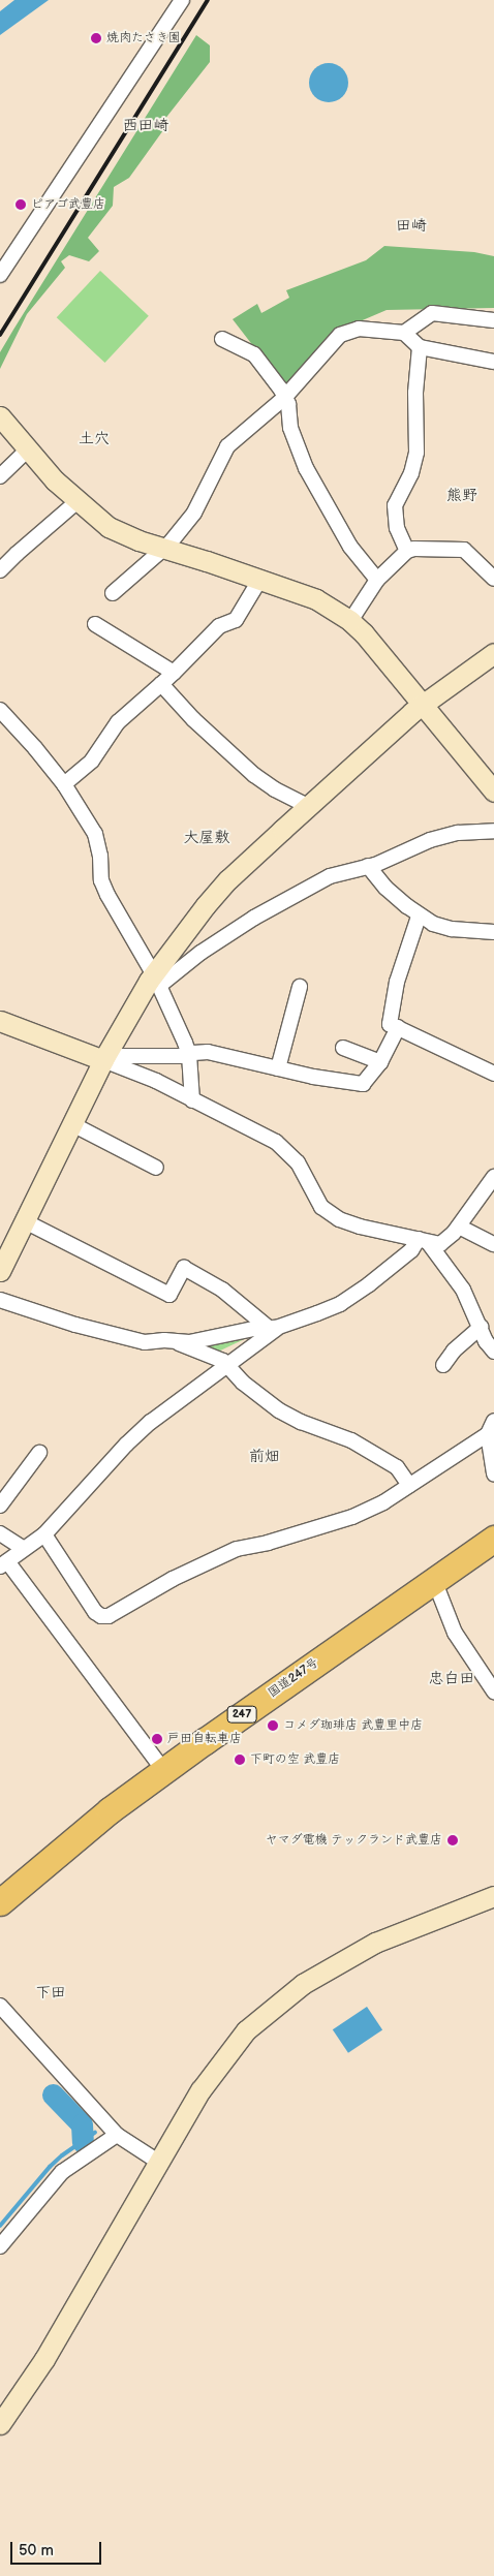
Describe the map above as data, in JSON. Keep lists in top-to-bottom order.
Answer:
{
  "streets": {
    "highway": ["国道247号", "247"]
  },
  "districts": [
    "西田崎",
    "田崎",
    "土穴",
    "熊野",
    "大屋敷",
    "前畑",
    "忠白田",
    "下田"
  ],
  "places": [
    "焼肉たさき園",
    "ピアゴ武豊店",
    "コメダ珈琲店 武豊里中店",
    "戸田自転車店",
    "下町の空 武豊店",
    "ヤマダ電機 テックランド武豊店"
  ],
  "scale_bar": "50 m"
}
